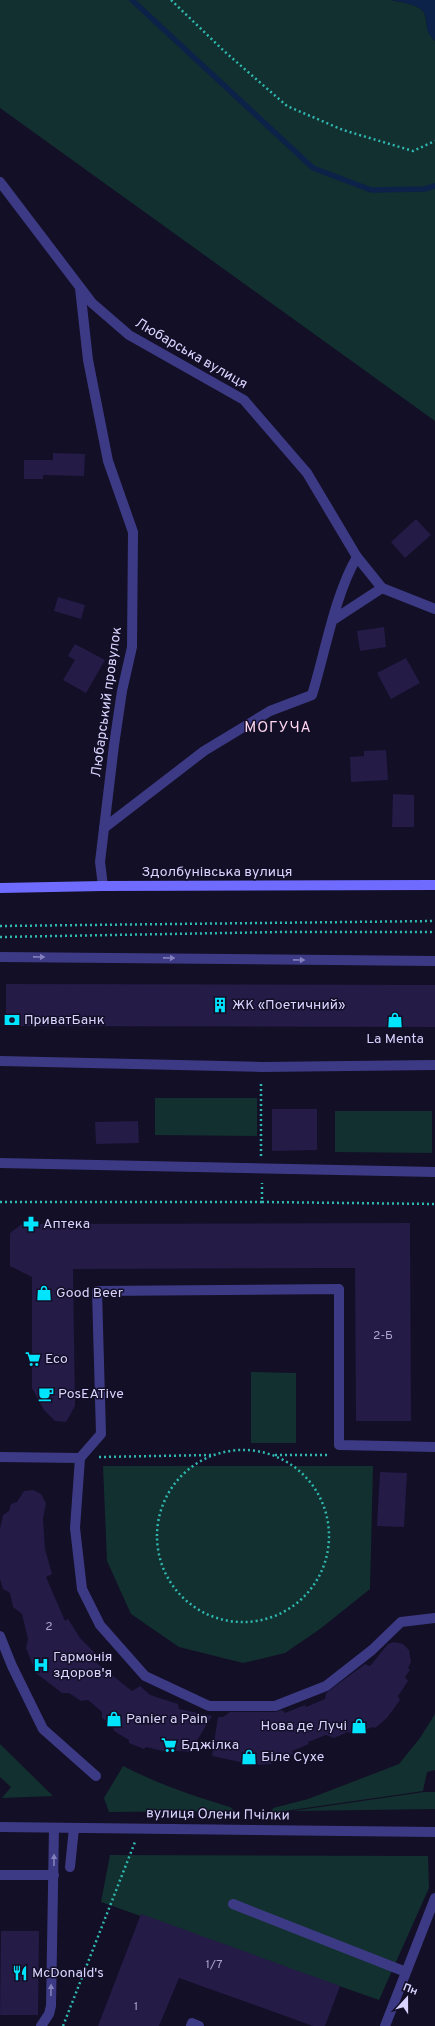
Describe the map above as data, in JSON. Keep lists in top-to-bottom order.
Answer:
{
  "streets": {
    "street": [
      "Любарська вулиця",
      "Любарський провулок",
      "Здолбунівська вулиця",
      "вулиця Олени Пчілки"
    ]
  },
  "crossings": [
    ["Любарська вулиця", "Любарський провулок"],
    ["Любарський провулок", "Здолбунівська вулиця"]
  ],
  "districts": ["МОГУЧА"],
  "places": {
    "building": ["ЖК «Поетичний»"],
    "bank": ["ПриватБанк"],
    "shop": [
      "La Menta",
      "Good Beer",
      "Panier a Pain",
      "Нова де Лучі",
      "Біле Сухе"
    ],
    "pharmacy": ["Аптека"],
    "supermarket": ["Eco", "Бджілка"],
    "cafe": ["PosEATive"],
    "hospital": ["Гармонія здоров'я"],
    "restaurant": ["McDonald's"]
  },
  "house_numbers": [
    "2-Б",
    "2",
    "1/7",
    "1"
  ],
  "north": "top"
}
